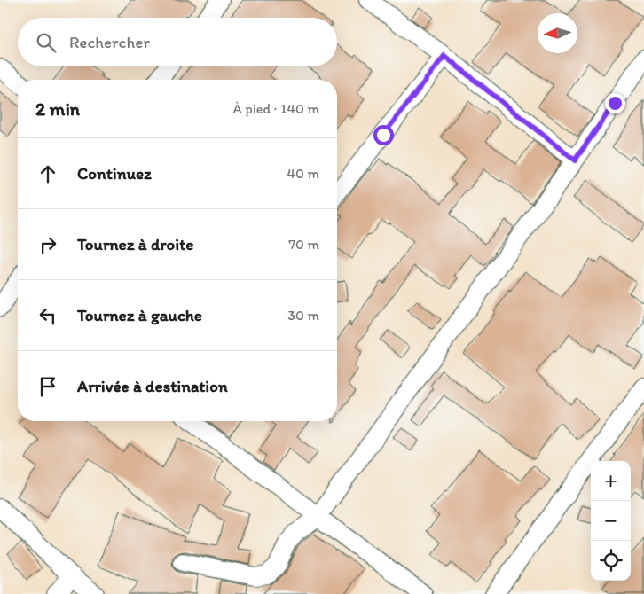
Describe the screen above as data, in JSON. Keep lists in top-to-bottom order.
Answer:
{
  "north": "left",
  "page": {
    "search": "Rechercher",
    "heading": ["2 min", "À pied · 140 m"],
    "list": [
      ["Continuez", "40 m"],
      ["Tournez à droite", "70 m"],
      ["Tournez à gauche", "30 m"],
      "Arrivée à destination"
    ],
    "map_buttons": ["+", "−"]
  }
}
